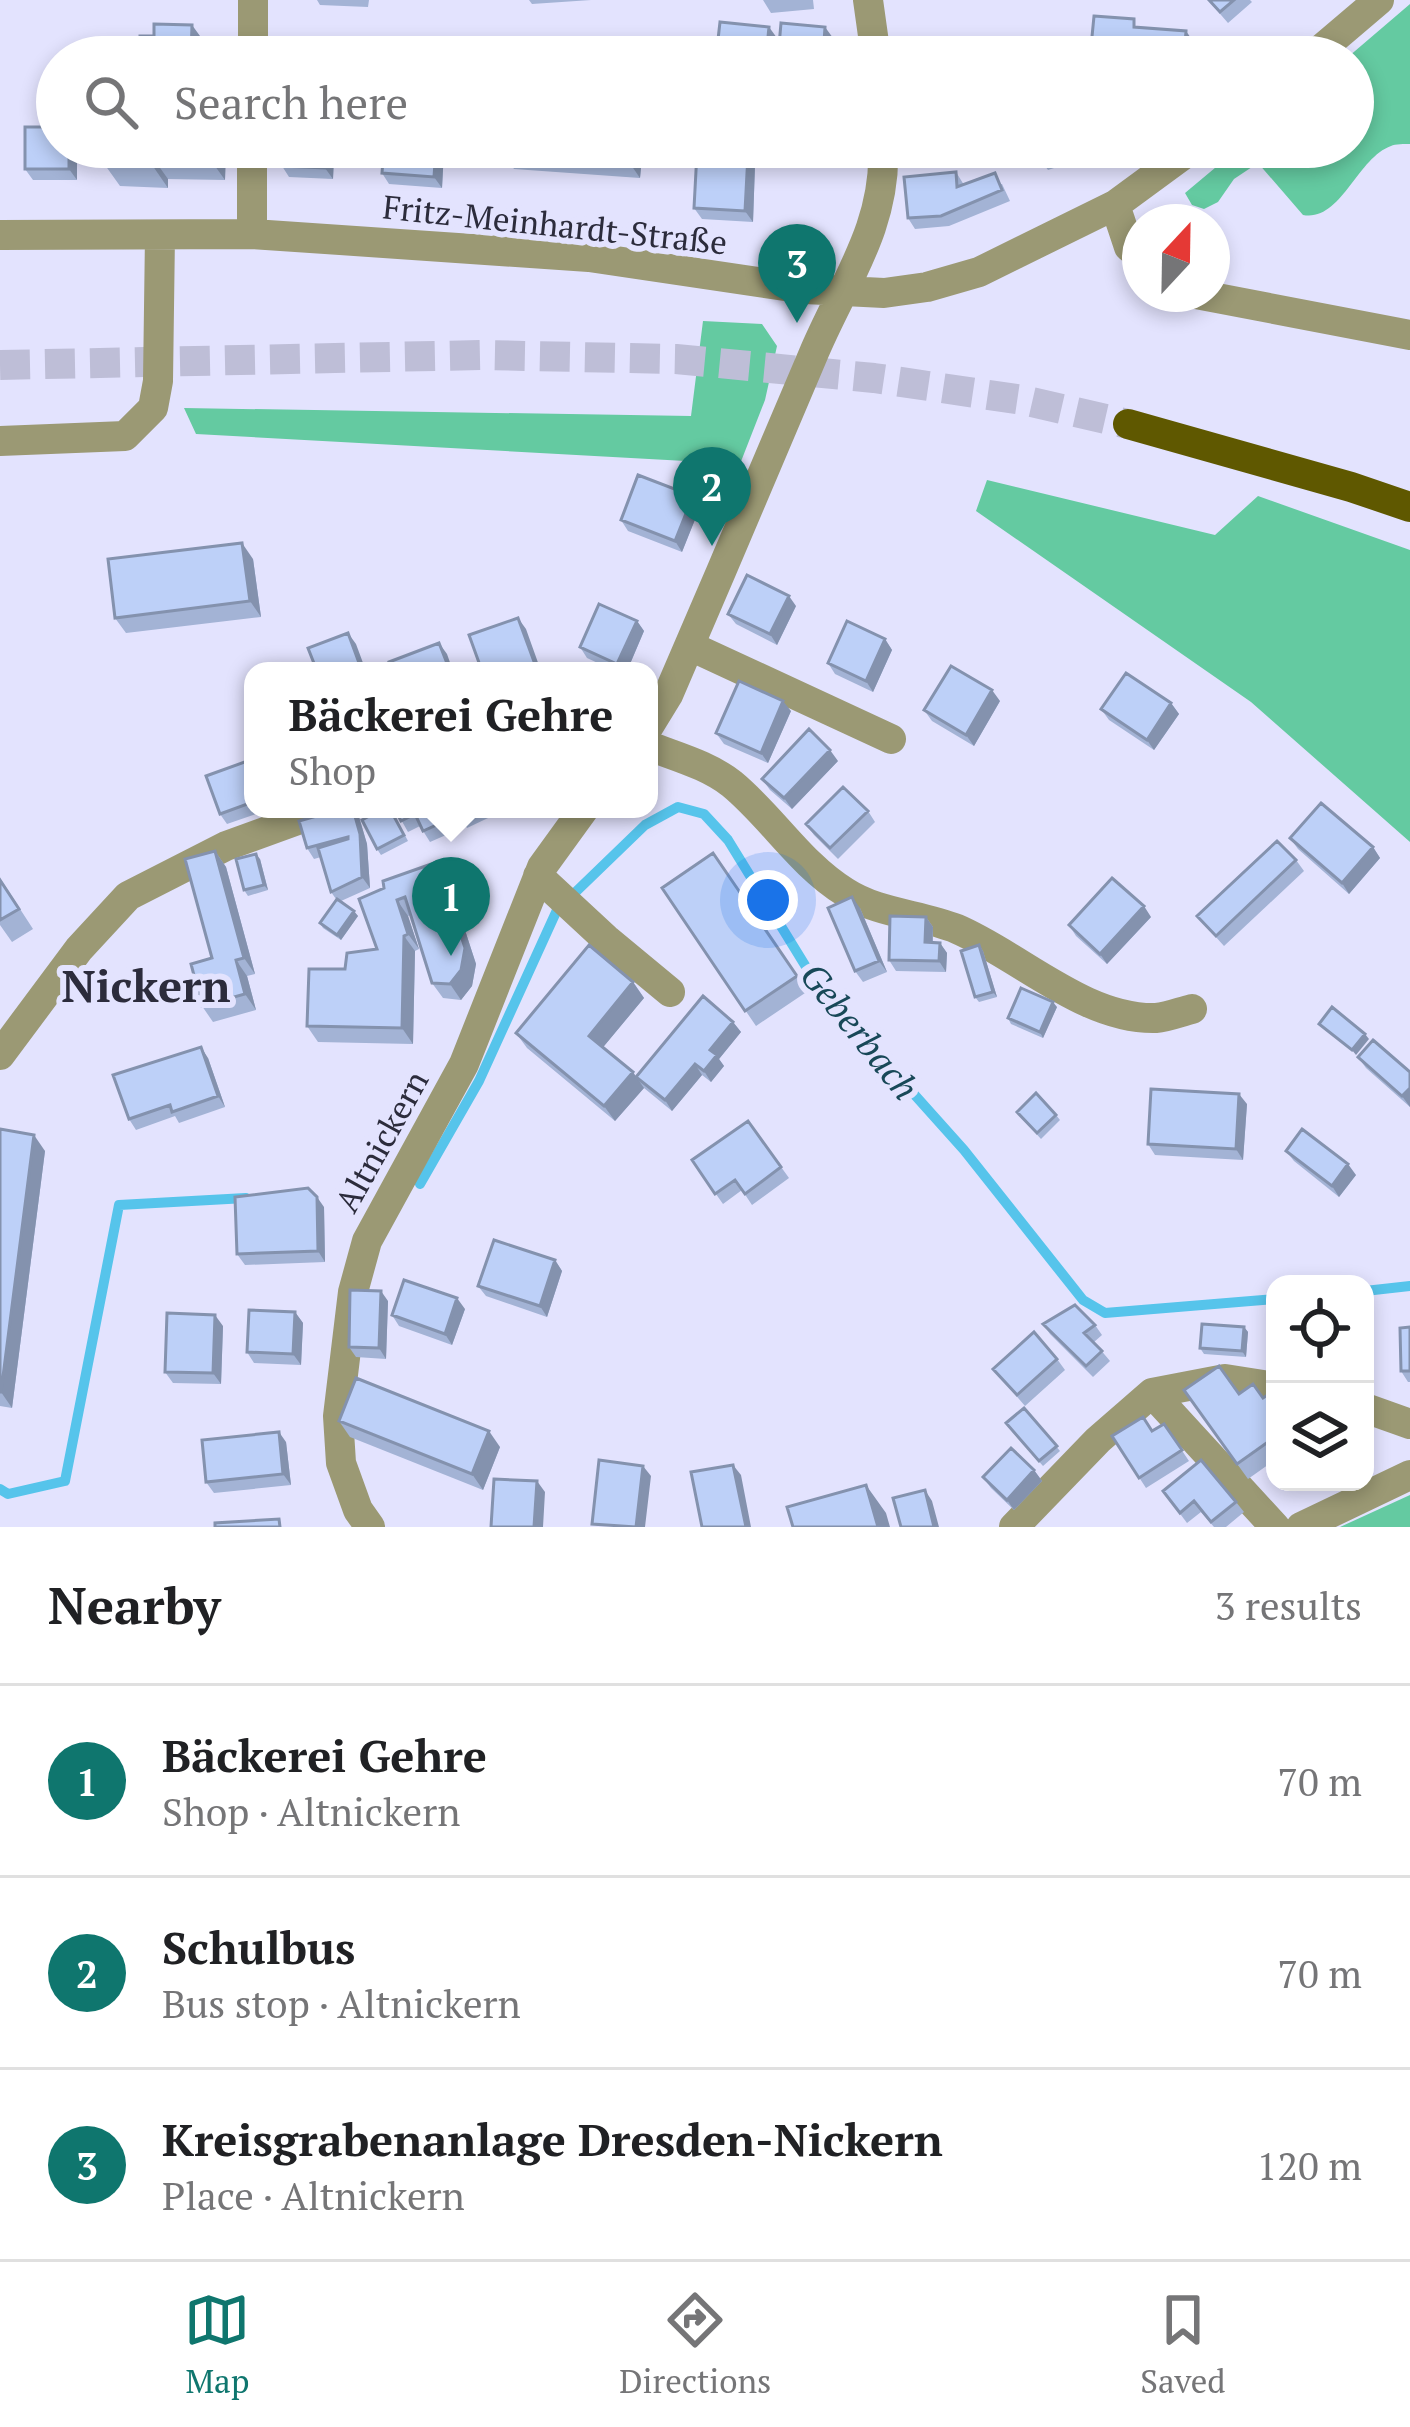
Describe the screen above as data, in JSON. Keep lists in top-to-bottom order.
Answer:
{
  "streets": {
    "street": ["Fritz-Meinhardt-Straße", "Altnickern"]
  },
  "districts": ["Nickern"],
  "water": ["Geberbach"],
  "north": "top",
  "page": {
    "search": "Search here",
    "pins": ["3", "2", "1"],
    "popup": ["Bäckerei Gehre", "Shop"],
    "heading": ["Nearby", "3 results"],
    "list": [
      {
        "mark": "1",
        "name": "Bäckerei Gehre",
        "note": "Shop · Altnickern",
        "value": "70 m"
      },
      {
        "mark": "2",
        "name": "Schulbus",
        "note": "Bus stop · Altnickern",
        "value": "70 m"
      },
      {
        "mark": "3",
        "name": "Kreisgrabenanlage Dresden-Nickern",
        "note": "Place · Altnickern",
        "value": "120 m"
      }
    ],
    "nav": ["Map", "Directions", "Saved"]
  }
}
